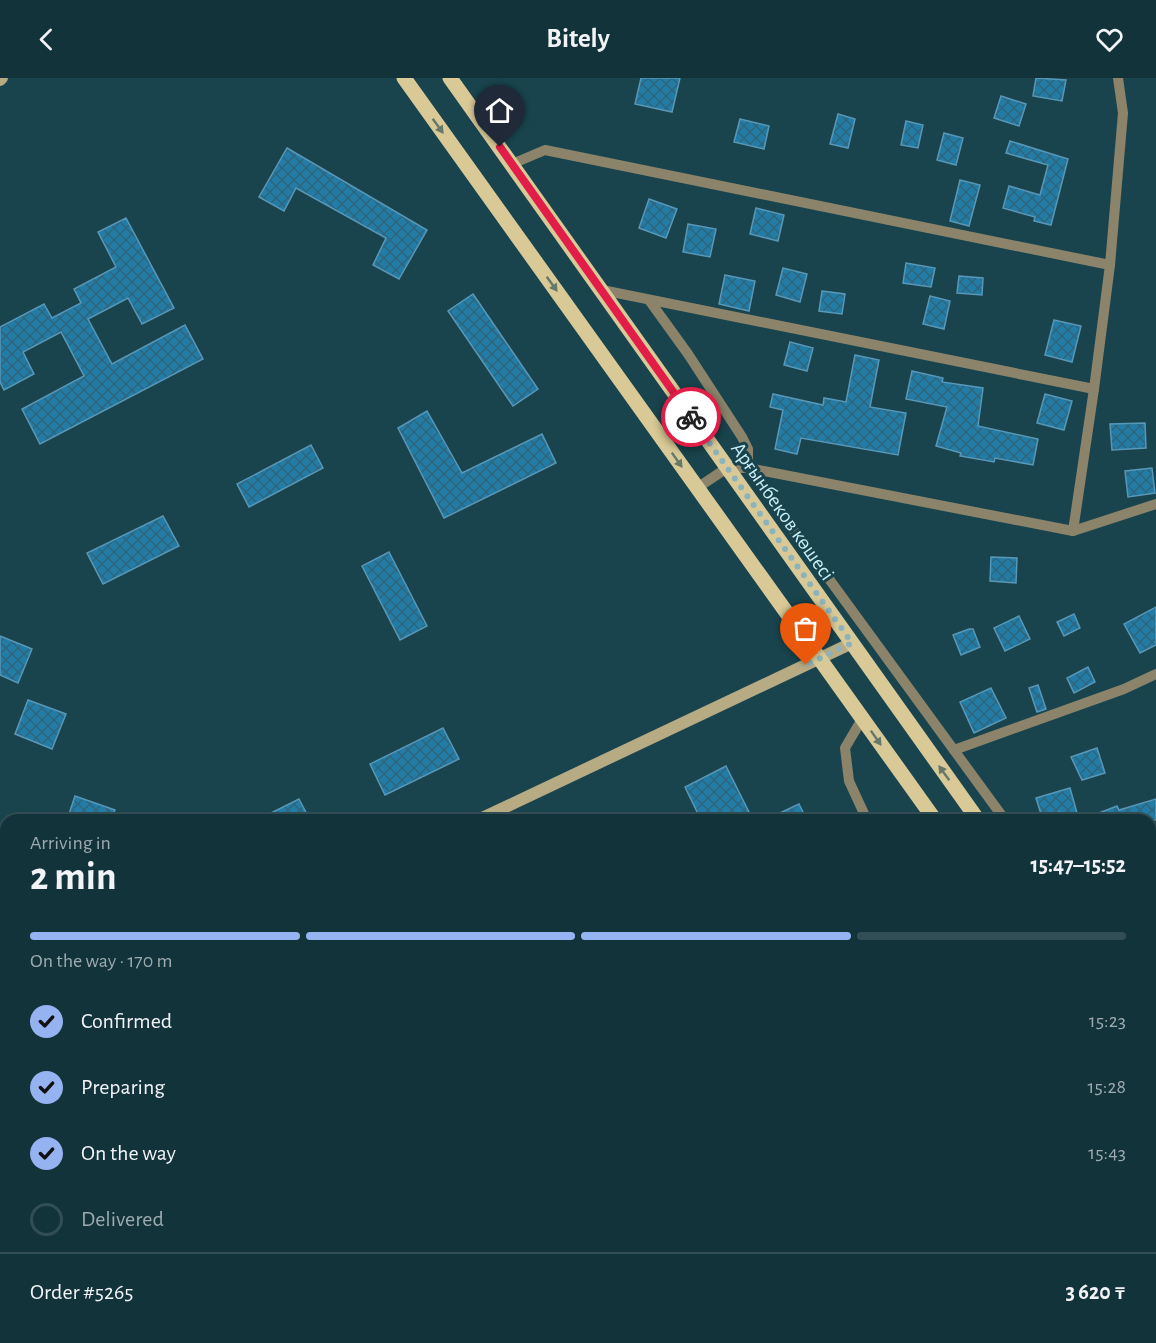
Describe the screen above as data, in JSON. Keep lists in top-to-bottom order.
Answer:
{
  "streets": {
    "main road": ["Арғынбеков көшесі"]
  },
  "page": {
    "header": "Bitely",
    "heading": ["2 min", "Arriving in", "15:47–15:52"],
    "panel": ["Order #5265", "3 620 ₸"],
    "bar": "On the way · 170 m",
    "list": [
      ["Confirmed", "15:23"],
      ["Preparing", "15:28"],
      ["On the way", "15:43"],
      "Delivered"
    ]
  }
}
